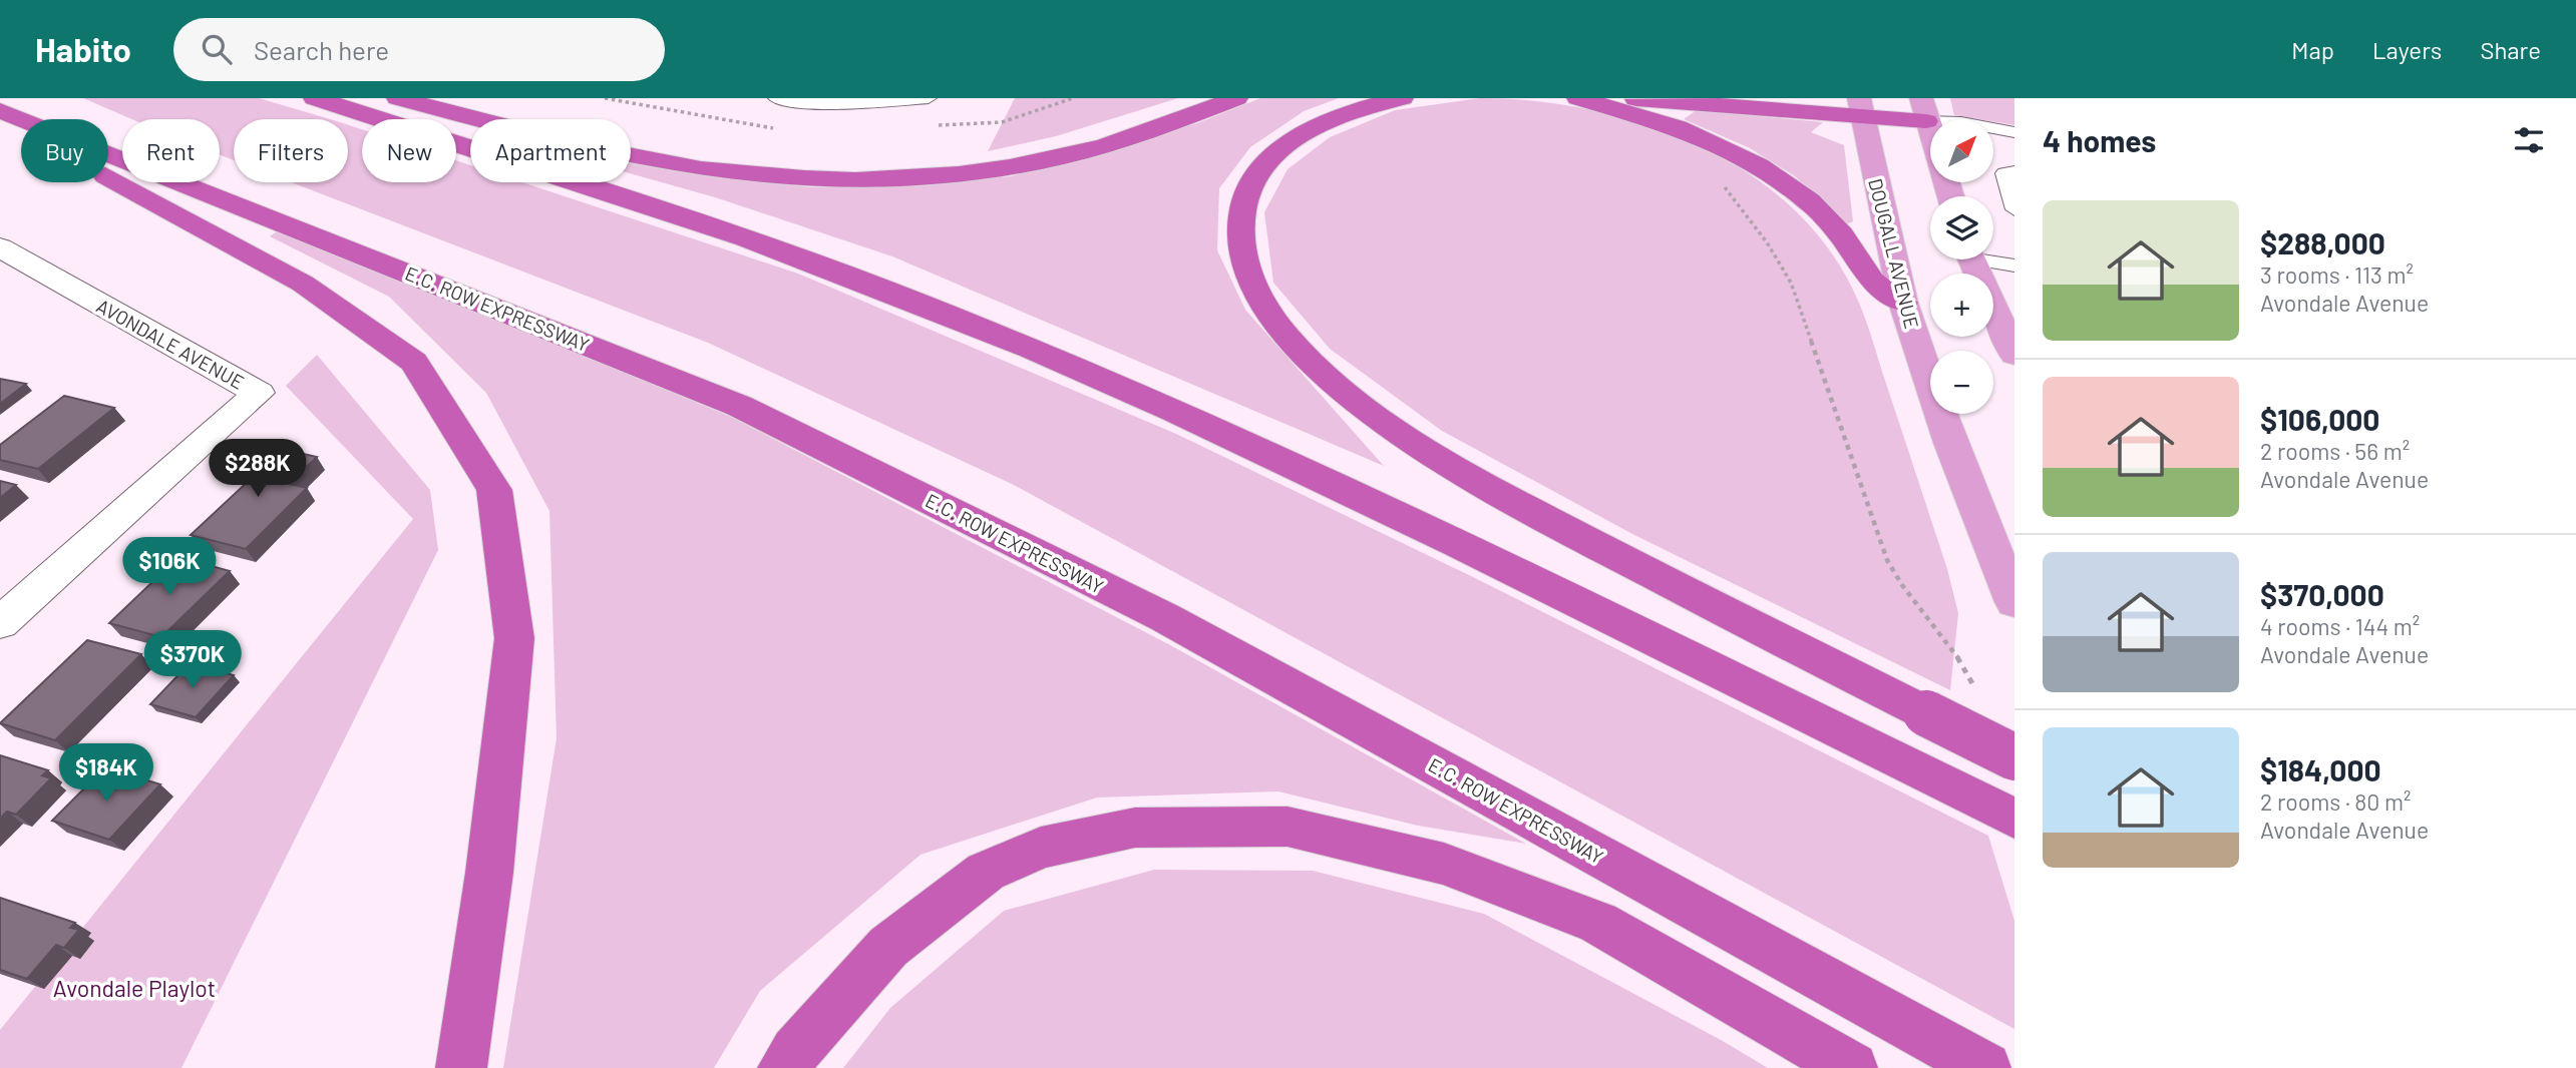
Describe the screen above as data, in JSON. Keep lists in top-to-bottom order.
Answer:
{
  "streets": {
    "highway": ["E.C. ROW EXPRESSWAY"],
    "main road": ["DOUGALL AVENUE"],
    "street": ["AVONDALE AVENUE"]
  },
  "parks": ["Avondale Playlot"],
  "north": "top right",
  "page": {
    "header": "Habito",
    "search": "Search here",
    "nav": ["Map", "Layers", "Share"],
    "heading": "4 homes",
    "map_buttons": ["+", "−"],
    "chip": [
      "Buy",
      "Rent",
      "Filters",
      "New",
      "Apartment"
    ],
    "list": [
      {
        "name": "$288,000",
        "note": "3 rooms · 113 m² · Avondale Avenue"
      },
      {
        "name": "$106,000",
        "note": "2 rooms · 56 m² · Avondale Avenue"
      },
      {
        "name": "$370,000",
        "note": "4 rooms · 144 m² · Avondale Avenue"
      },
      {
        "name": "$184,000",
        "note": "2 rooms · 80 m² · Avondale Avenue"
      }
    ],
    "price": [
      "$288K",
      "$106K",
      "$370K",
      "$184K"
    ]
  }
}
